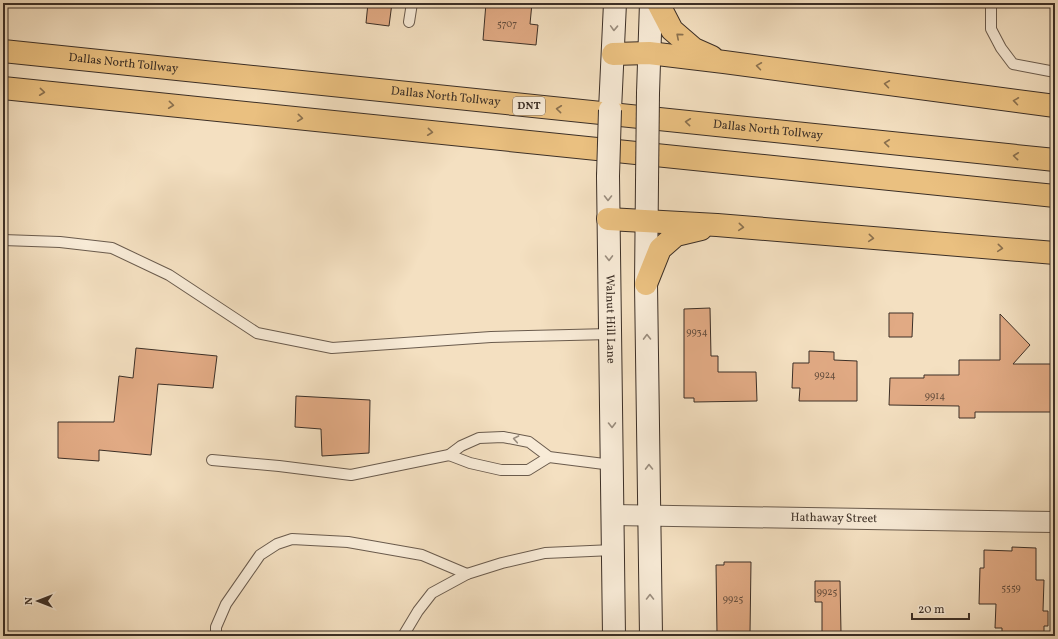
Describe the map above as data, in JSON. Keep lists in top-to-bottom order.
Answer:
{
  "streets": {
    "highway": ["Dallas North Tollway", "DNT"],
    "main road": ["Walnut Hill Lane"],
    "street": ["Hathaway Street"]
  },
  "crossings": [
    ["Walnut Hill Lane", "Hathaway Street"]
  ],
  "house_numbers": [
    "5707",
    "9934",
    "9924",
    "9914",
    "5559",
    "9925",
    "9925"
  ],
  "scale_bar": "20 m",
  "north": "left"
}
